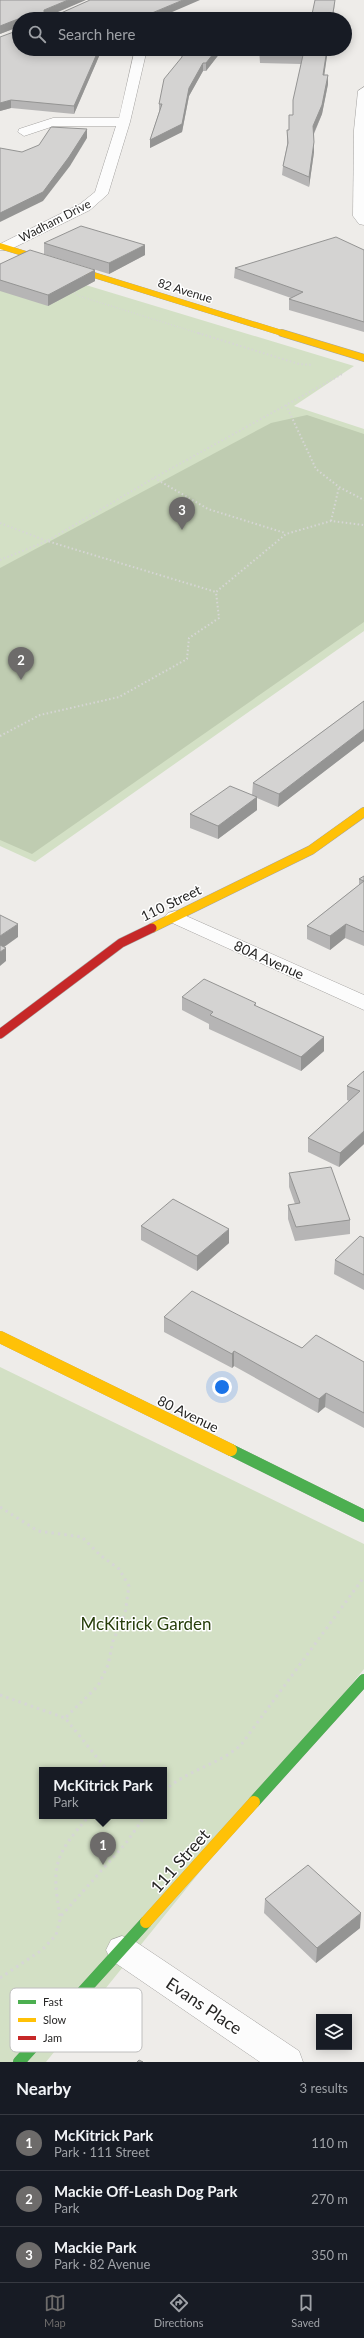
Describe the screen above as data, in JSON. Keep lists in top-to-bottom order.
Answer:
{
  "streets": {
    "street": [
      "Wadham Drive",
      "82 Avenue",
      "110 Street",
      "80A Avenue",
      "80 Avenue",
      "111 Street",
      "Evans Place"
    ]
  },
  "crossings": [
    ["Wadham Drive", "82 Avenue"],
    ["110 Street", "80A Avenue"],
    ["111 Street", "Evans Place"]
  ],
  "parks": ["McKitrick Garden"],
  "legend": ["Fast", "Slow", "Jam"],
  "page": {
    "search": "Search here",
    "pins": ["3", "2", "1"],
    "popup": ["McKitrick Park", "Park"],
    "heading": ["Nearby", "3 results"],
    "list": [
      {
        "mark": "1",
        "name": "McKitrick Park",
        "note": "Park · 111 Street",
        "value": "110 m"
      },
      {
        "mark": "2",
        "name": "Mackie Off-Leash Dog Park",
        "note": "Park",
        "value": "270 m"
      },
      {
        "mark": "3",
        "name": "Mackie Park",
        "note": "Park · 82 Avenue",
        "value": "350 m"
      }
    ],
    "nav": ["Map", "Directions", "Saved"]
  }
}
